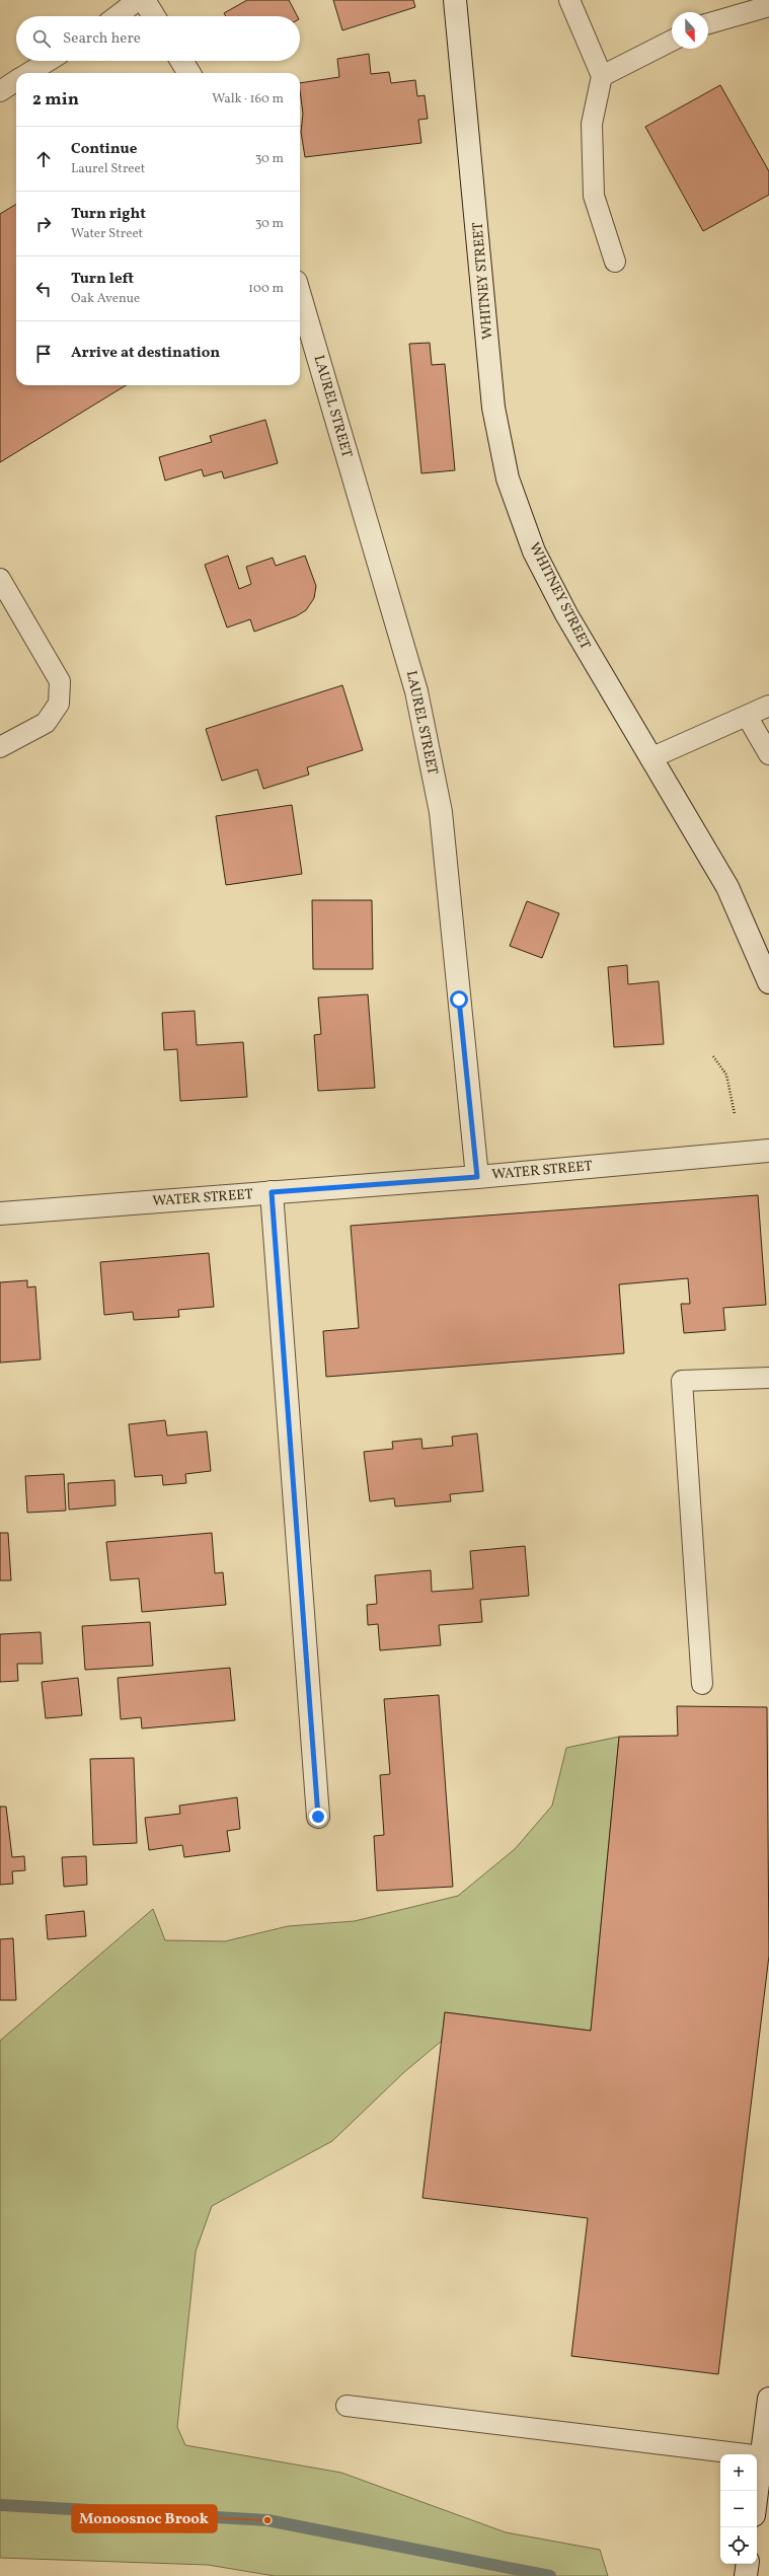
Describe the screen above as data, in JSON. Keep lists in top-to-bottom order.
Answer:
{
  "streets": {
    "street": ["WHITNEY STREET", "LAUREL STREET", "WATER STREET"]
  },
  "crossings": [
    ["LAUREL STREET", "WATER STREET"]
  ],
  "places": ["Monoosnoc Brook"],
  "north": "bottom",
  "page": {
    "search": "Search here",
    "heading": ["2 min", "Walk · 160 m"],
    "list": [
      ["Continue", "Laurel Street", "30 m"],
      ["Turn right", "Water Street", "30 m"],
      ["Turn left", "Oak Avenue", "100 m"],
      "Arrive at destination"
    ],
    "map_buttons": ["+", "−"]
  }
}
